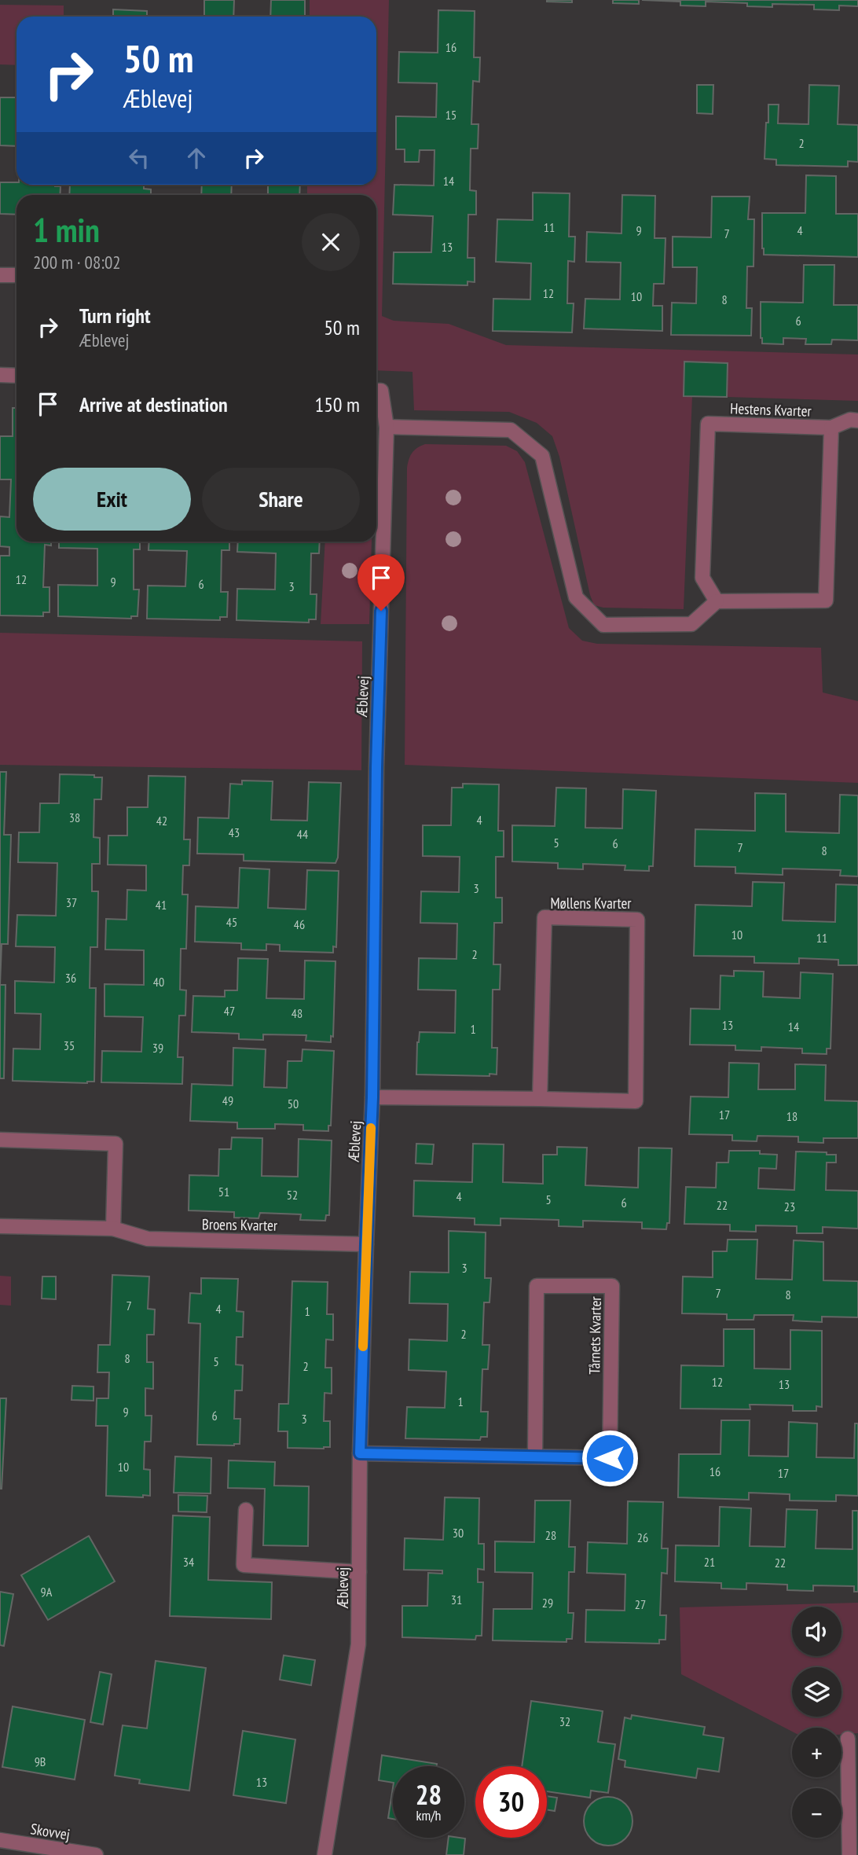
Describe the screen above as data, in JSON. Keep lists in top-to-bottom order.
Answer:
{
  "streets": {
    "street": [
      "Hestens Kvarter",
      "Æblevej",
      "Møllens Kvarter",
      "Broens Kvarter",
      "Tårnets Kvarter",
      "Skovvej"
    ]
  },
  "crossings": [
    ["Æblevej", "Møllens Kvarter"],
    ["Æblevej", "Broens Kvarter"],
    ["Æblevej", "Tårnets Kvarter"]
  ],
  "house_numbers": [
    "16",
    "15",
    "2",
    "14",
    "11",
    "9",
    "4",
    "7",
    "13",
    "12",
    "10",
    "8",
    "6",
    "12",
    "9",
    "6",
    "3",
    "38",
    "4",
    "42",
    "43",
    "44",
    "5",
    "6",
    "7",
    "8",
    "3",
    "37",
    "41",
    "45",
    "46",
    "10",
    "11",
    "2",
    "36",
    "40",
    "47",
    "48",
    "13",
    "14",
    "1",
    "35",
    "39",
    "49",
    "50",
    "17",
    "18",
    "51",
    "52",
    "4",
    "5",
    "6",
    "22",
    "23",
    "3",
    "7",
    "8",
    "7",
    "4",
    "1",
    "2",
    "8",
    "5",
    "2",
    "12",
    "13",
    "1",
    "9",
    "6",
    "3",
    "10",
    "16",
    "17",
    "30",
    "28",
    "26",
    "34",
    "21",
    "22",
    "9A",
    "31",
    "29",
    "27",
    "32",
    "9B",
    "13"
  ],
  "page": {
    "turn": ["50 m", "Æblevej"],
    "heading": ["1 min", "200 m · 08:02"],
    "list": [
      {
        "name": "Turn right",
        "note": "Æblevej",
        "value": "50 m"
      },
      {
        "name": "Arrive at destination",
        "value": "150 m"
      }
    ],
    "buttons": ["Exit", "Share"],
    "map_buttons": ["+", "−"],
    "speed": "28 km/h",
    "limit": "30"
  }
}
